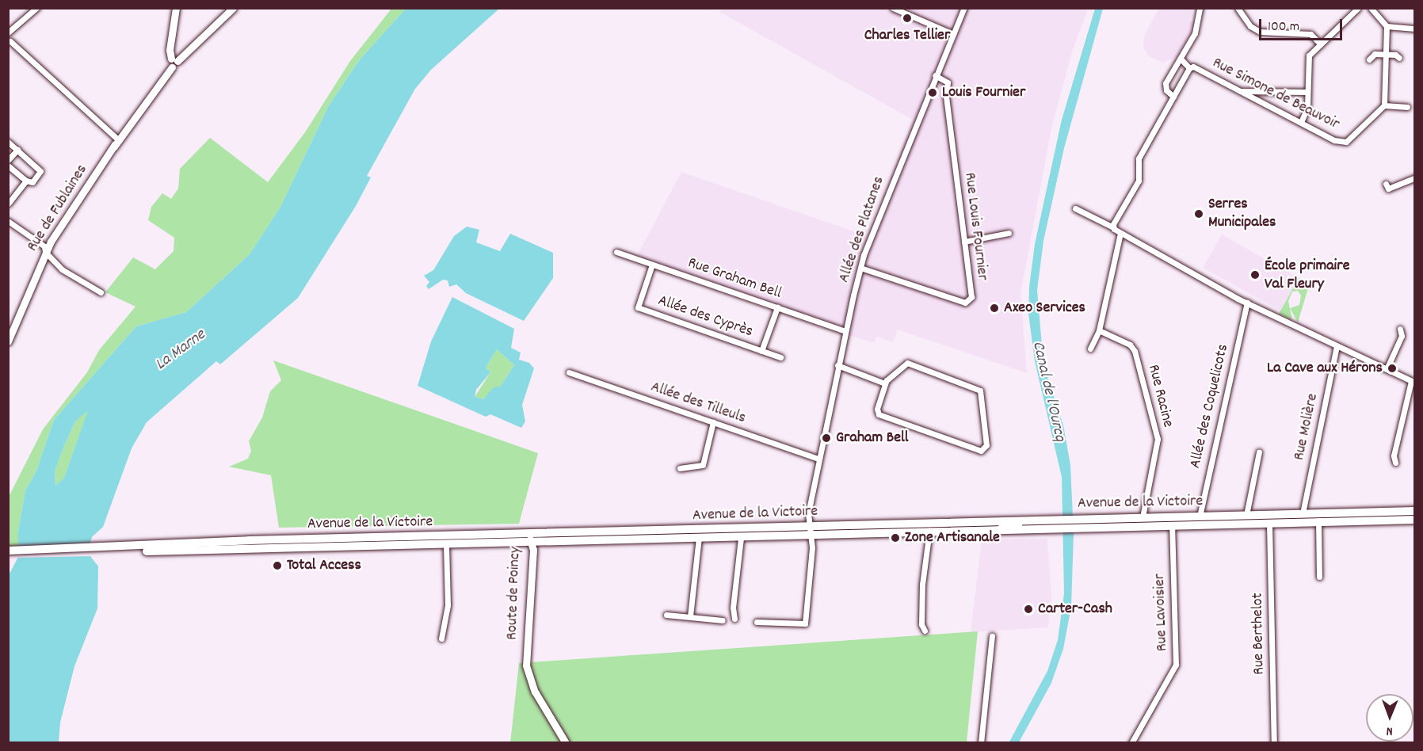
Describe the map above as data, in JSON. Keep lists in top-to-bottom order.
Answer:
{
  "streets": {
    "main road": ["Avenue de la Victoire"],
    "street": [
      "Rue Simone de Beauvoir",
      "Rue de Fublaines",
      "Rue Louis Fournier",
      "Allée des Platanes",
      "Rue Graham Bell",
      "Allée des Cyprès",
      "Rue Racine",
      "Allée des Tilleuls",
      "Allée des Coquelicots",
      "Rue Molière",
      "Route de Poincy",
      "Rue Lavoisier",
      "Rue Berthelot"
    ]
  },
  "crossings": [
    ["Rue Louis Fournier", "Allée des Platanes"],
    ["Allée des Platanes", "Rue Graham Bell"],
    ["Allée des Platanes", "Allée des Tilleuls"],
    ["Allée des Platanes", "Avenue de la Victoire"],
    ["Rue Graham Bell", "Allée des Cyprès"],
    ["Rue Racine", "Avenue de la Victoire"],
    ["Allée des Coquelicots", "Avenue de la Victoire"],
    ["Rue Molière", "Avenue de la Victoire"],
    ["Avenue de la Victoire", "Route de Poincy"],
    ["Avenue de la Victoire", "Rue Lavoisier"],
    ["Avenue de la Victoire", "Rue Berthelot"]
  ],
  "water": ["La Marne", "Canal de l'Ourcq"],
  "places": [
    "Charles Tellier",
    "Louis Fournier",
    "Serres Municipales",
    "École primaire Val Fleury",
    "Axeo Services",
    "La Cave aux Hérons",
    "Graham Bell",
    "Zone Artisanale",
    "Total Access",
    "Carter-Cash"
  ],
  "scale_bar": "100 m",
  "north": "bottom"
}
